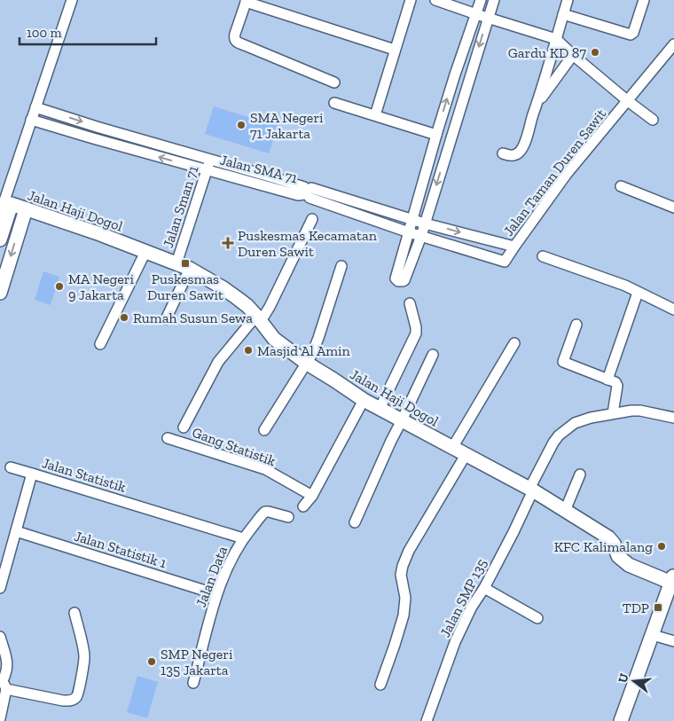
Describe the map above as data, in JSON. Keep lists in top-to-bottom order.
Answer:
{
  "streets": {
    "street": [
      "Jalan SMA 71",
      "Jalan Taman Duren Sawit",
      "Jalan Sman 71",
      "Jalan Haji Dogol",
      "Gang Statistik",
      "Jalan Statistik",
      "Jalan Statistik 1",
      "Jalan Data",
      "Jalan SMP 135"
    ]
  },
  "crossings": [
    ["Jalan SMA 71", "Jalan Taman Duren Sawit"],
    ["Jalan SMA 71", "Jalan Sman 71"],
    ["Jalan Sman 71", "Jalan Haji Dogol"],
    ["Jalan Haji Dogol", "Jalan SMP 135"],
    ["Jalan Statistik", "Jalan Statistik 1"],
    ["Jalan Statistik", "Jalan Data"],
    ["Jalan Statistik 1", "Jalan Data"]
  ],
  "places": {
    "other": [
      "Gardu KD 87",
      "SMA Negeri 71 Jakarta",
      "MA Negeri 9 Jakarta",
      "Rumah Susun Sewa",
      "Masjid Al Amin",
      "KFC Kalimalang",
      "SMP Negeri 135 Jakarta"
    ],
    "health": ["Puskesmas Kecamatan Duren Sawit"],
    "transit": ["Puskesmas Duren Sawit", "TDP"]
  },
  "scale_bar": "100 m",
  "north": "left"
}
